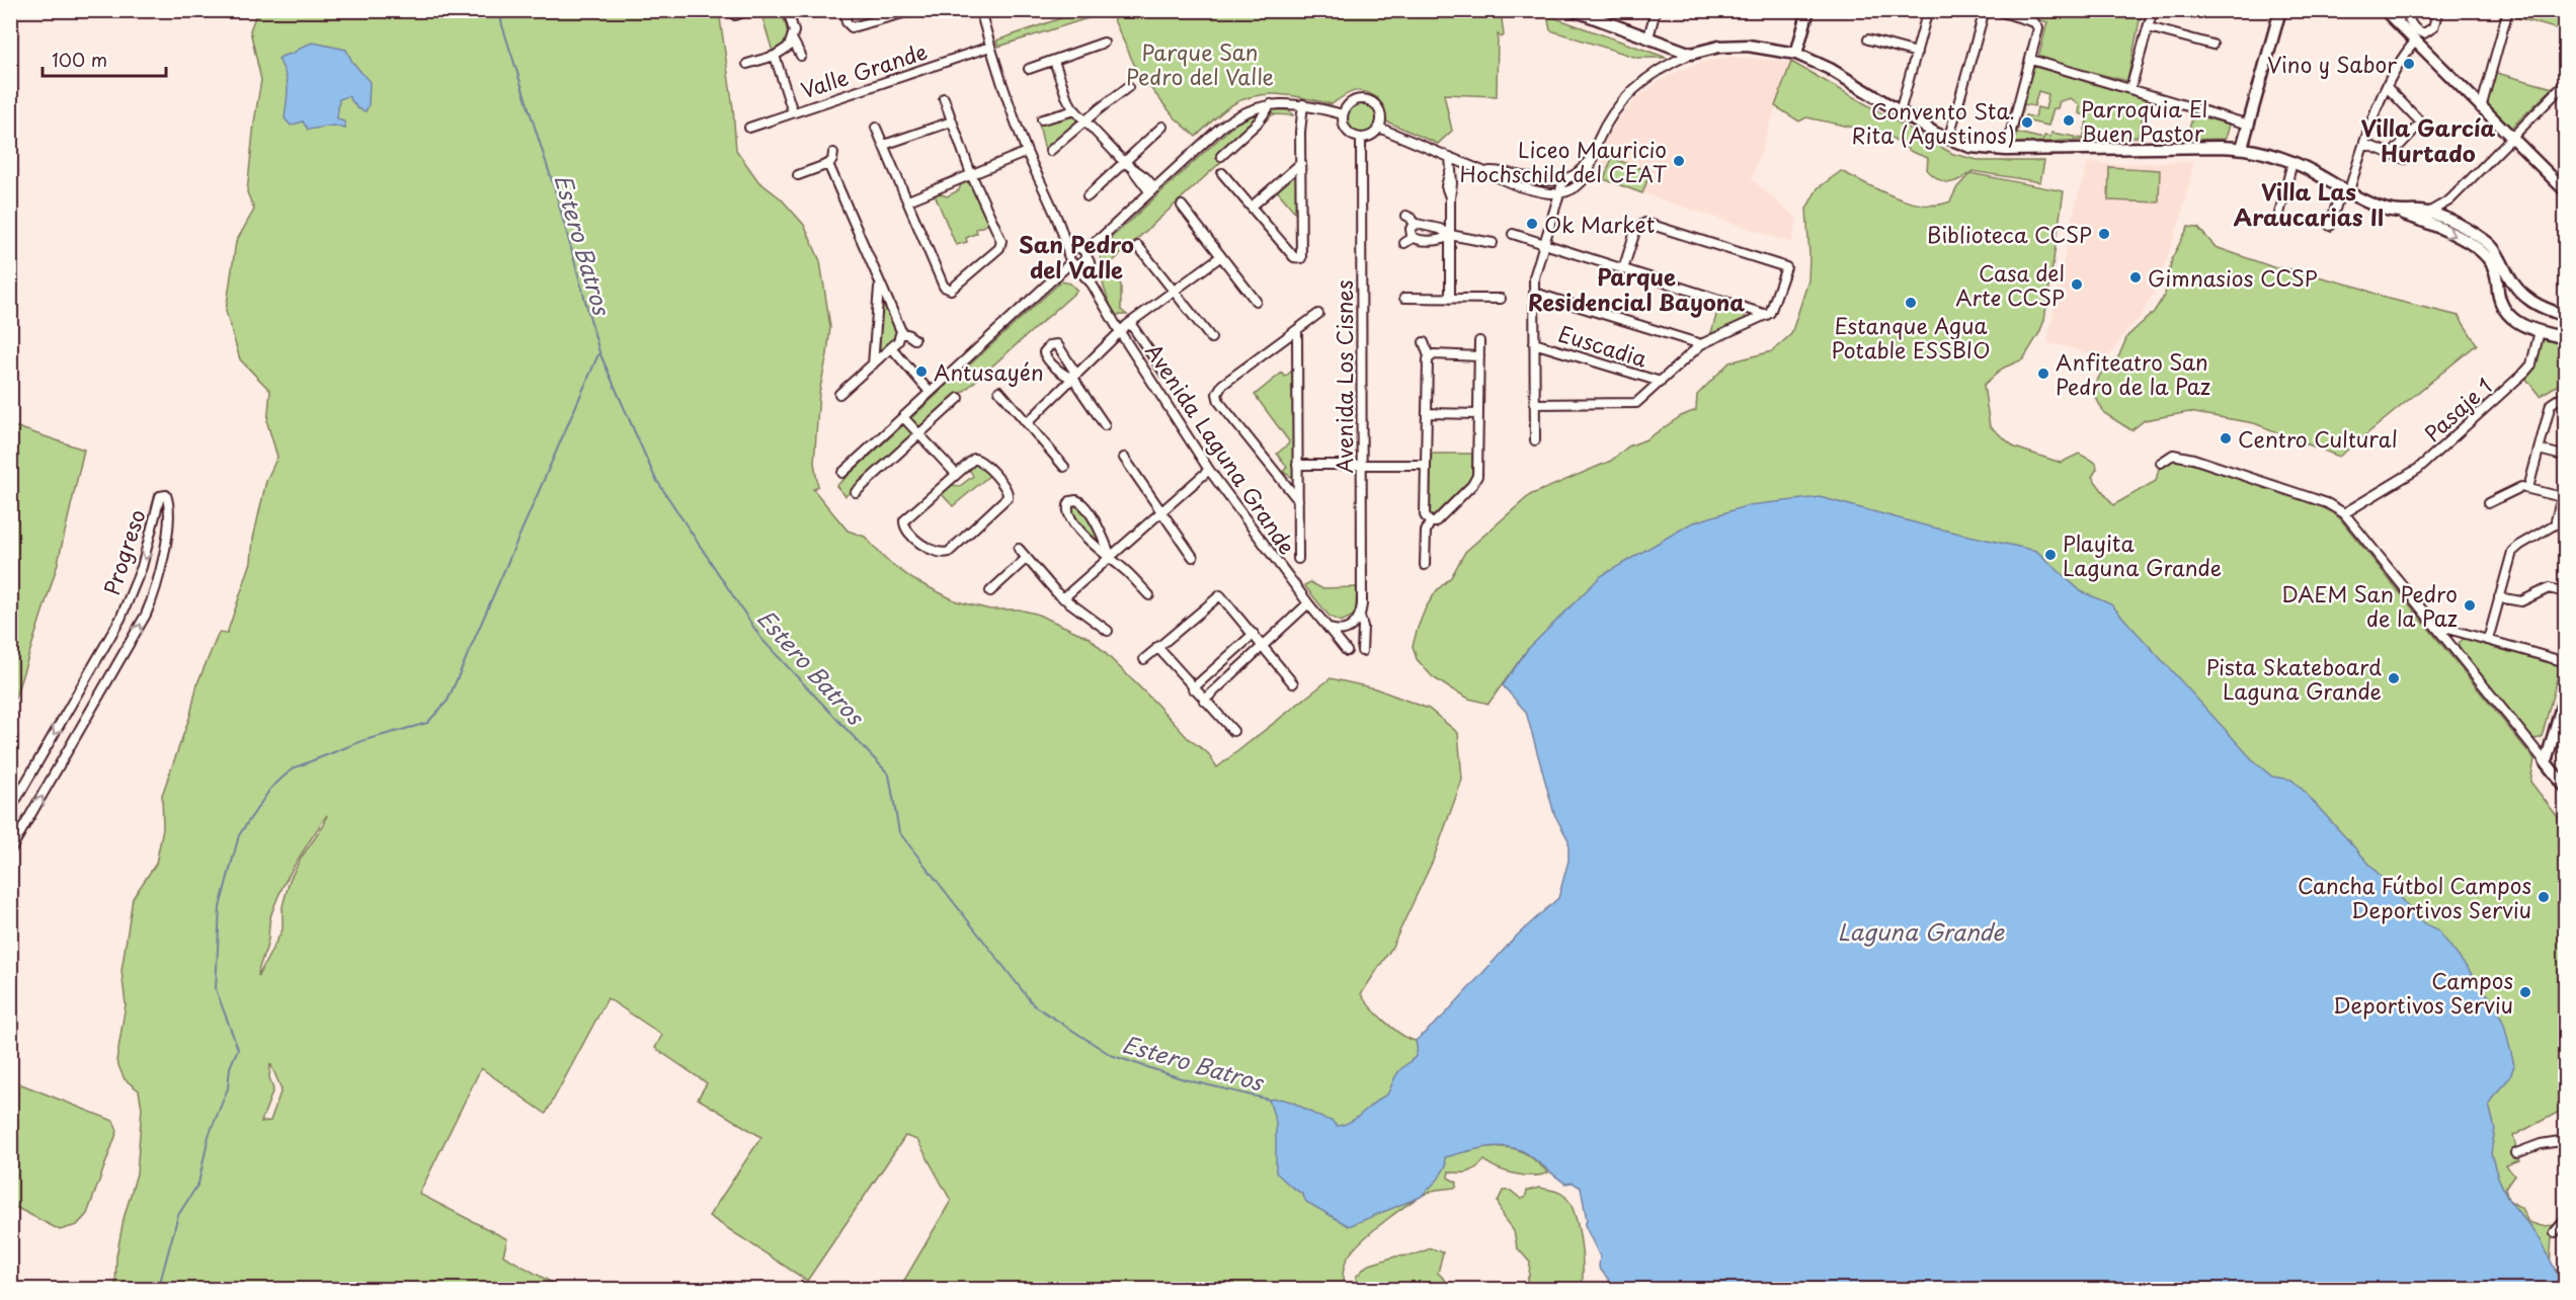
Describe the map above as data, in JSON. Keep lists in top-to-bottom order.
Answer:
{
  "streets": {
    "street": [
      "Valle Grande",
      "Euscadia",
      "Avenida Los Cisnes",
      "Pasaje 1",
      "Avenida Laguna Grande",
      "Progreso"
    ]
  },
  "districts": [
    "Villa García Hurtado",
    "Villa Las Araucarias II",
    "San Pedro del Valle",
    "Parque Residencial Bayona"
  ],
  "water": ["Estero Batros", "Laguna Grande"],
  "parks": ["Parque San Pedro del Valle"],
  "places": [
    "Vino y Sabor",
    "Parroquia El Buen Pastor",
    "Convento Sta. Rita (Agustinos)",
    "Liceo Mauricio Hochschild del CEAT",
    "Ok Market",
    "Biblioteca CCSP",
    "Gimnasios CCSP",
    "Casa del Arte CCSP",
    "Estanque Agua Potable ESSBIO",
    "Antusayén",
    "Anfiteatro San Pedro de la Paz",
    "Centro Cultural",
    "Playita Laguna Grande",
    "DAEM San Pedro de la Paz",
    "Pista Skateboard Laguna Grande",
    "Cancha Fútbol Campos Deportivos Serviu",
    "Campos Deportivos Serviu"
  ],
  "scale_bar": "100 m"
}
